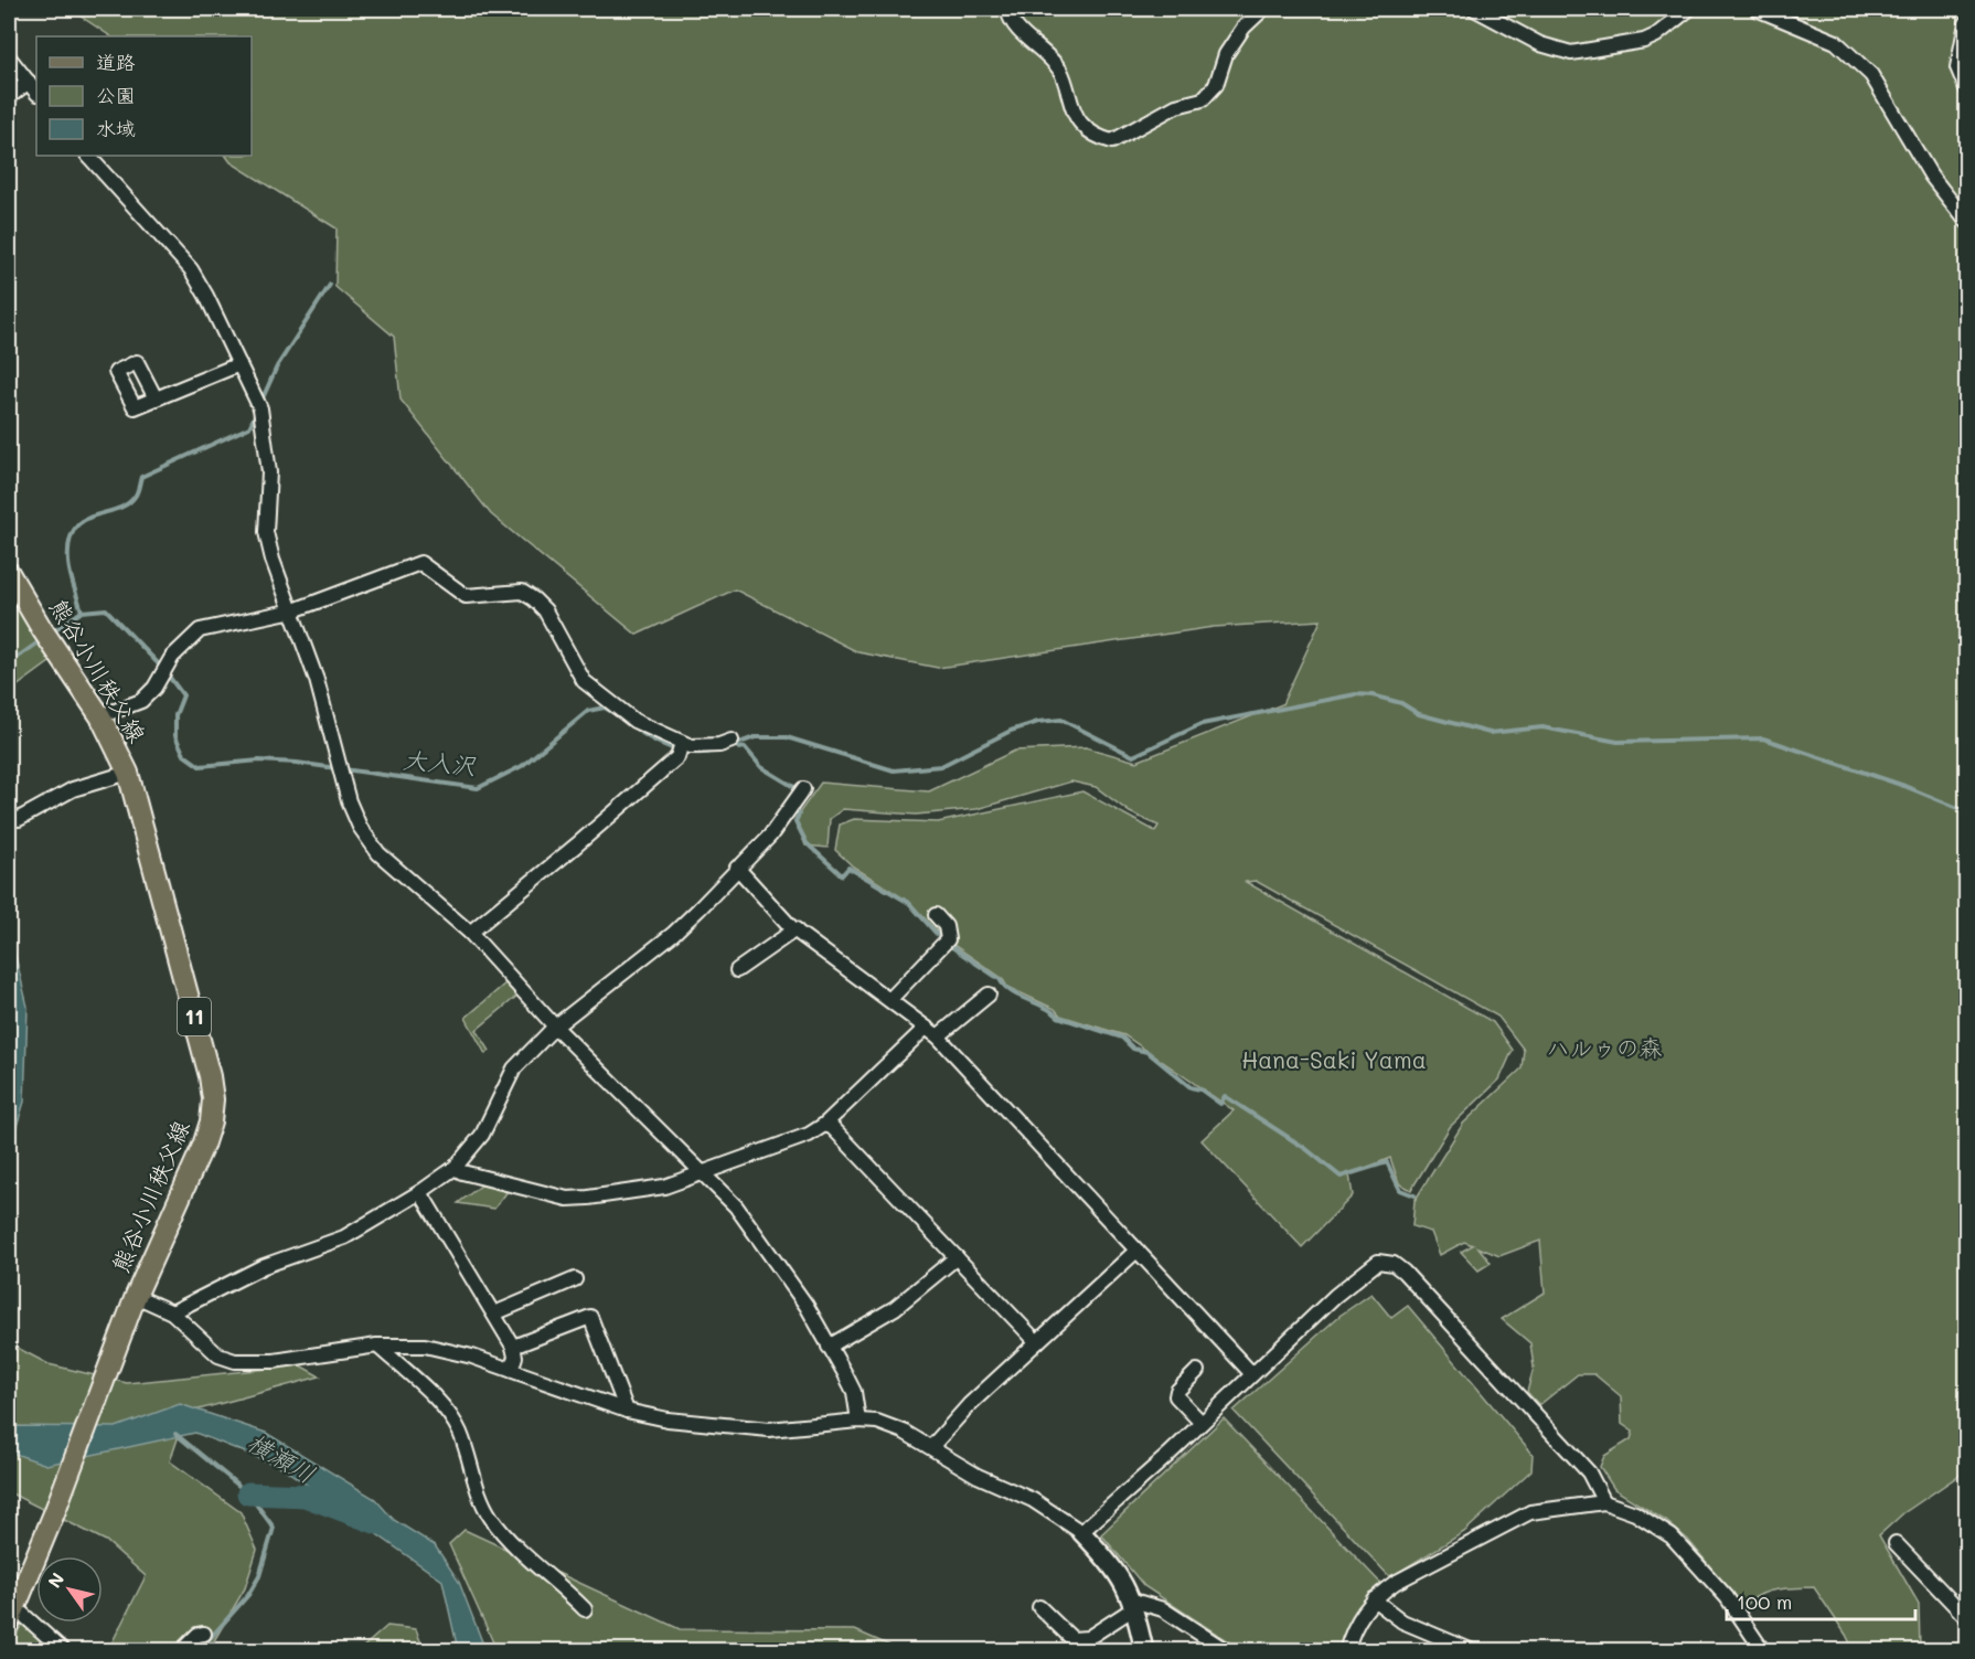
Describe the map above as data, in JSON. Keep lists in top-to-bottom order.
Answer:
{
  "streets": {
    "main road": ["熊谷小川秩父線", "11"]
  },
  "water": ["大入沢", "横瀬川"],
  "parks": ["ハルゥの森", "Hana-Saki Yama"],
  "legend": ["道路", "公園", "水域"],
  "scale_bar": "100 m",
  "north": "top left"
}
